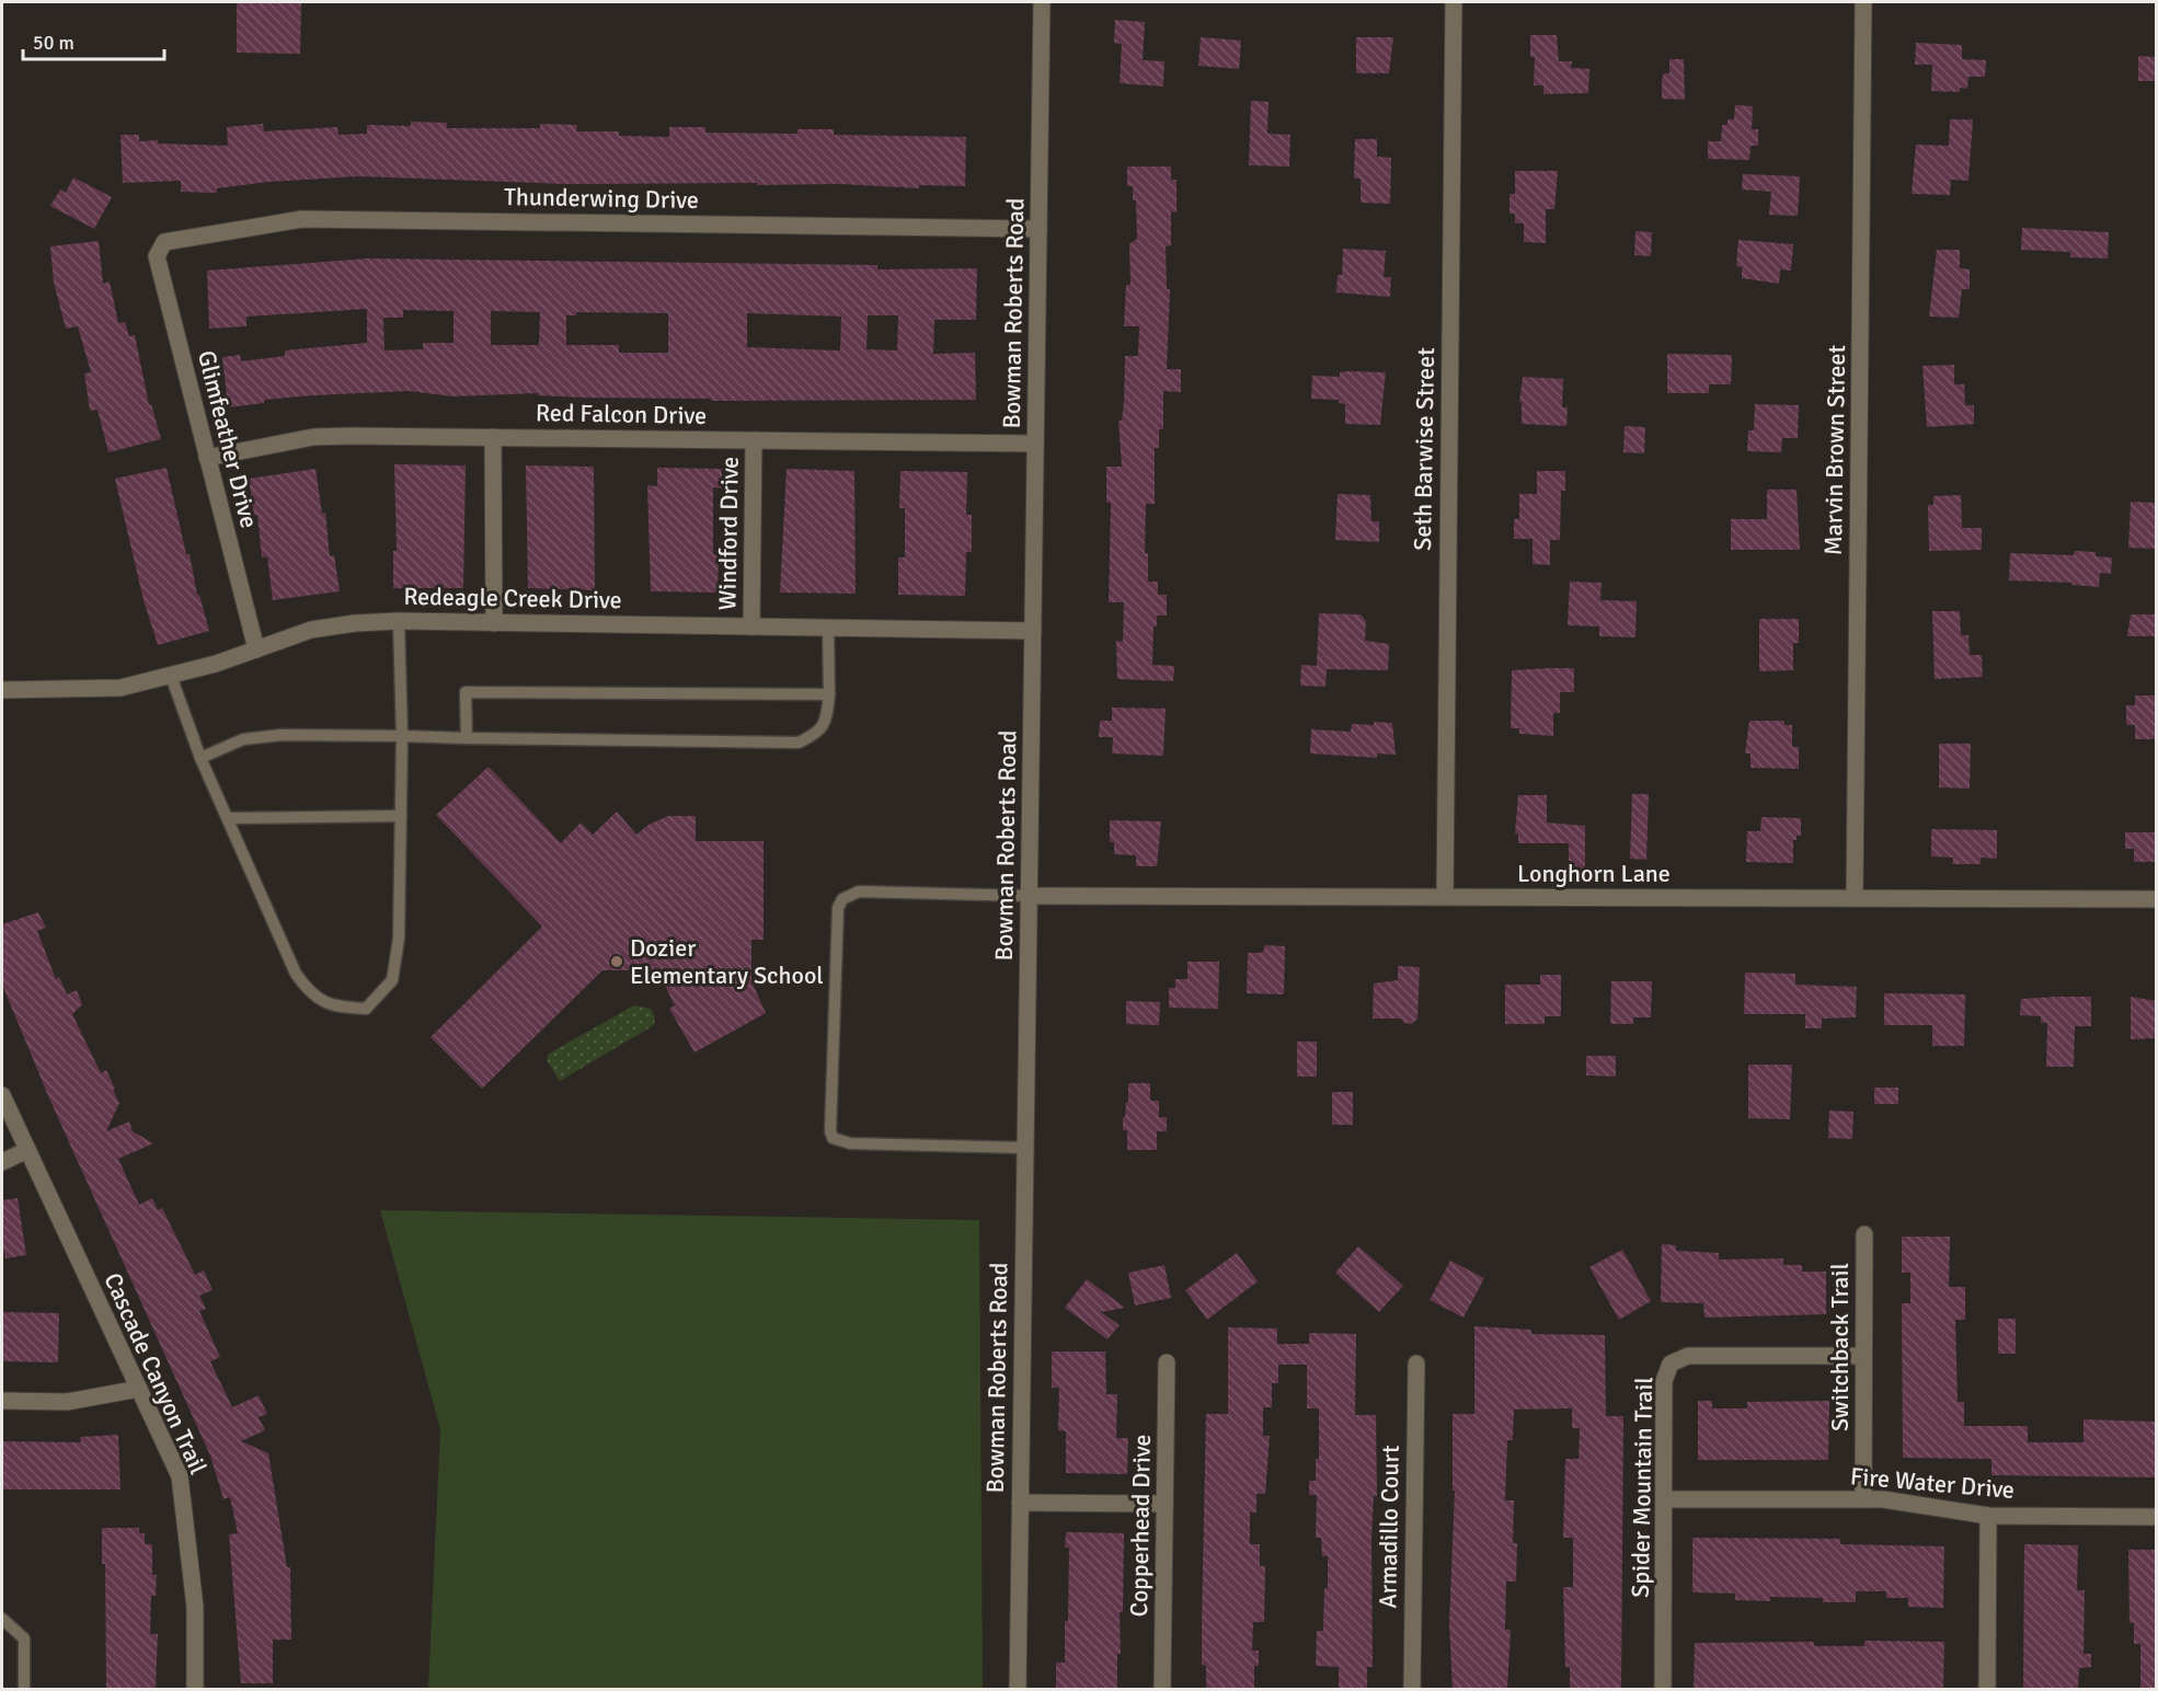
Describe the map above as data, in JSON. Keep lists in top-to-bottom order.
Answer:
{
  "streets": {
    "street": [
      "Thunderwing Drive",
      "Bowman Roberts Road",
      "Red Falcon Drive",
      "Glimfeather Drive",
      "Seth Barwise Street",
      "Marvin Brown Street",
      "Windford Drive",
      "Redeagle Creek Drive",
      "Longhorn Lane",
      "Switchback Trail",
      "Cascade Canyon Trail",
      "Fire Water Drive",
      "Spider Mountain Trail",
      "Copperhead Drive",
      "Armadillo Court"
    ]
  },
  "crossings": [
    ["Thunderwing Drive", "Bowman Roberts Road"],
    ["Thunderwing Drive", "Glimfeather Drive"],
    ["Bowman Roberts Road", "Red Falcon Drive"],
    ["Bowman Roberts Road", "Redeagle Creek Drive"],
    ["Bowman Roberts Road", "Longhorn Lane"],
    ["Red Falcon Drive", "Glimfeather Drive"],
    ["Red Falcon Drive", "Windford Drive"],
    ["Glimfeather Drive", "Redeagle Creek Drive"],
    ["Seth Barwise Street", "Longhorn Lane"],
    ["Marvin Brown Street", "Longhorn Lane"],
    ["Windford Drive", "Redeagle Creek Drive"],
    ["Switchback Trail", "Fire Water Drive"],
    ["Switchback Trail", "Spider Mountain Trail"],
    ["Fire Water Drive", "Spider Mountain Trail"]
  ],
  "places": ["Dozier Elementary School"],
  "scale_bar": "50 m"
}
